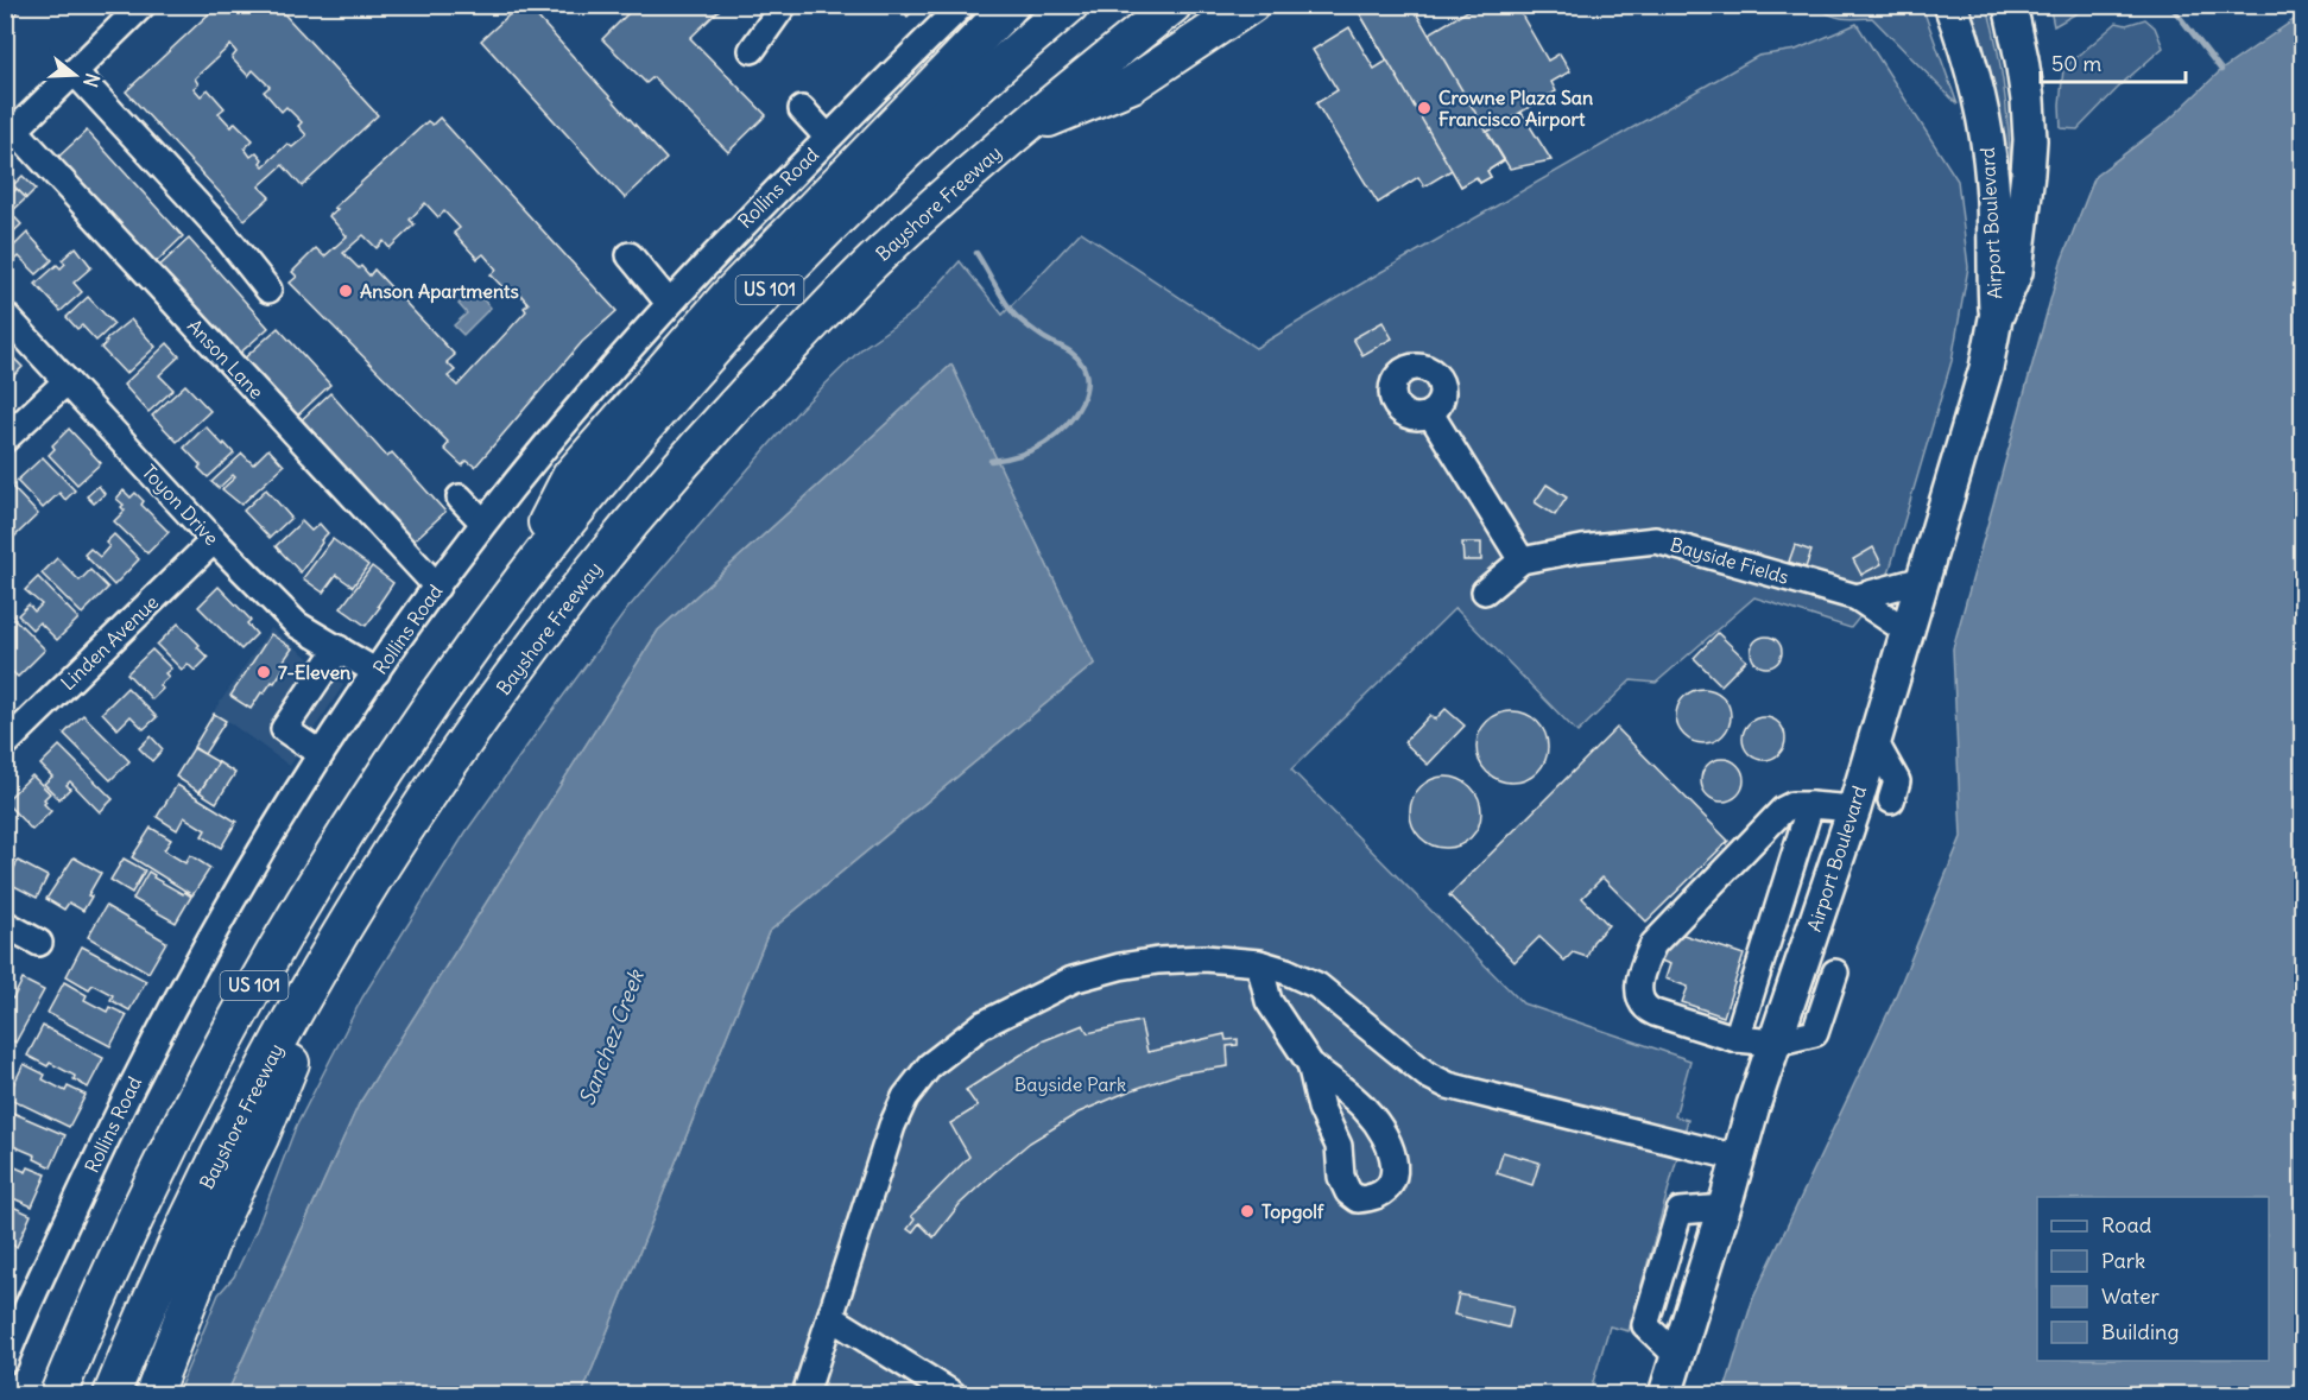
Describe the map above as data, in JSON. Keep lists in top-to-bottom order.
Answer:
{
  "streets": {
    "highway": ["Bayshore Freeway", "US 101"],
    "main road": ["Airport Boulevard"],
    "street": [
      "Rollins Road",
      "Anson Lane",
      "Toyon Drive",
      "Bayside Fields",
      "Linden Avenue"
    ]
  },
  "crossings": [
    ["Rollins Road", "Anson Lane"],
    ["Rollins Road", "Toyon Drive"],
    ["Airport Boulevard", "Bayside Fields"],
    ["Toyon Drive", "Linden Avenue"]
  ],
  "water": ["Sanchez Creek"],
  "parks": ["Bayside Park"],
  "places": [
    "Crowne Plaza San Francisco Airport",
    "Anson Apartments",
    "7-Eleven",
    "Topgolf"
  ],
  "legend": [
    "Road",
    "Park",
    "Water",
    "Building"
  ],
  "scale_bar": "50 m",
  "north": "right"
}
